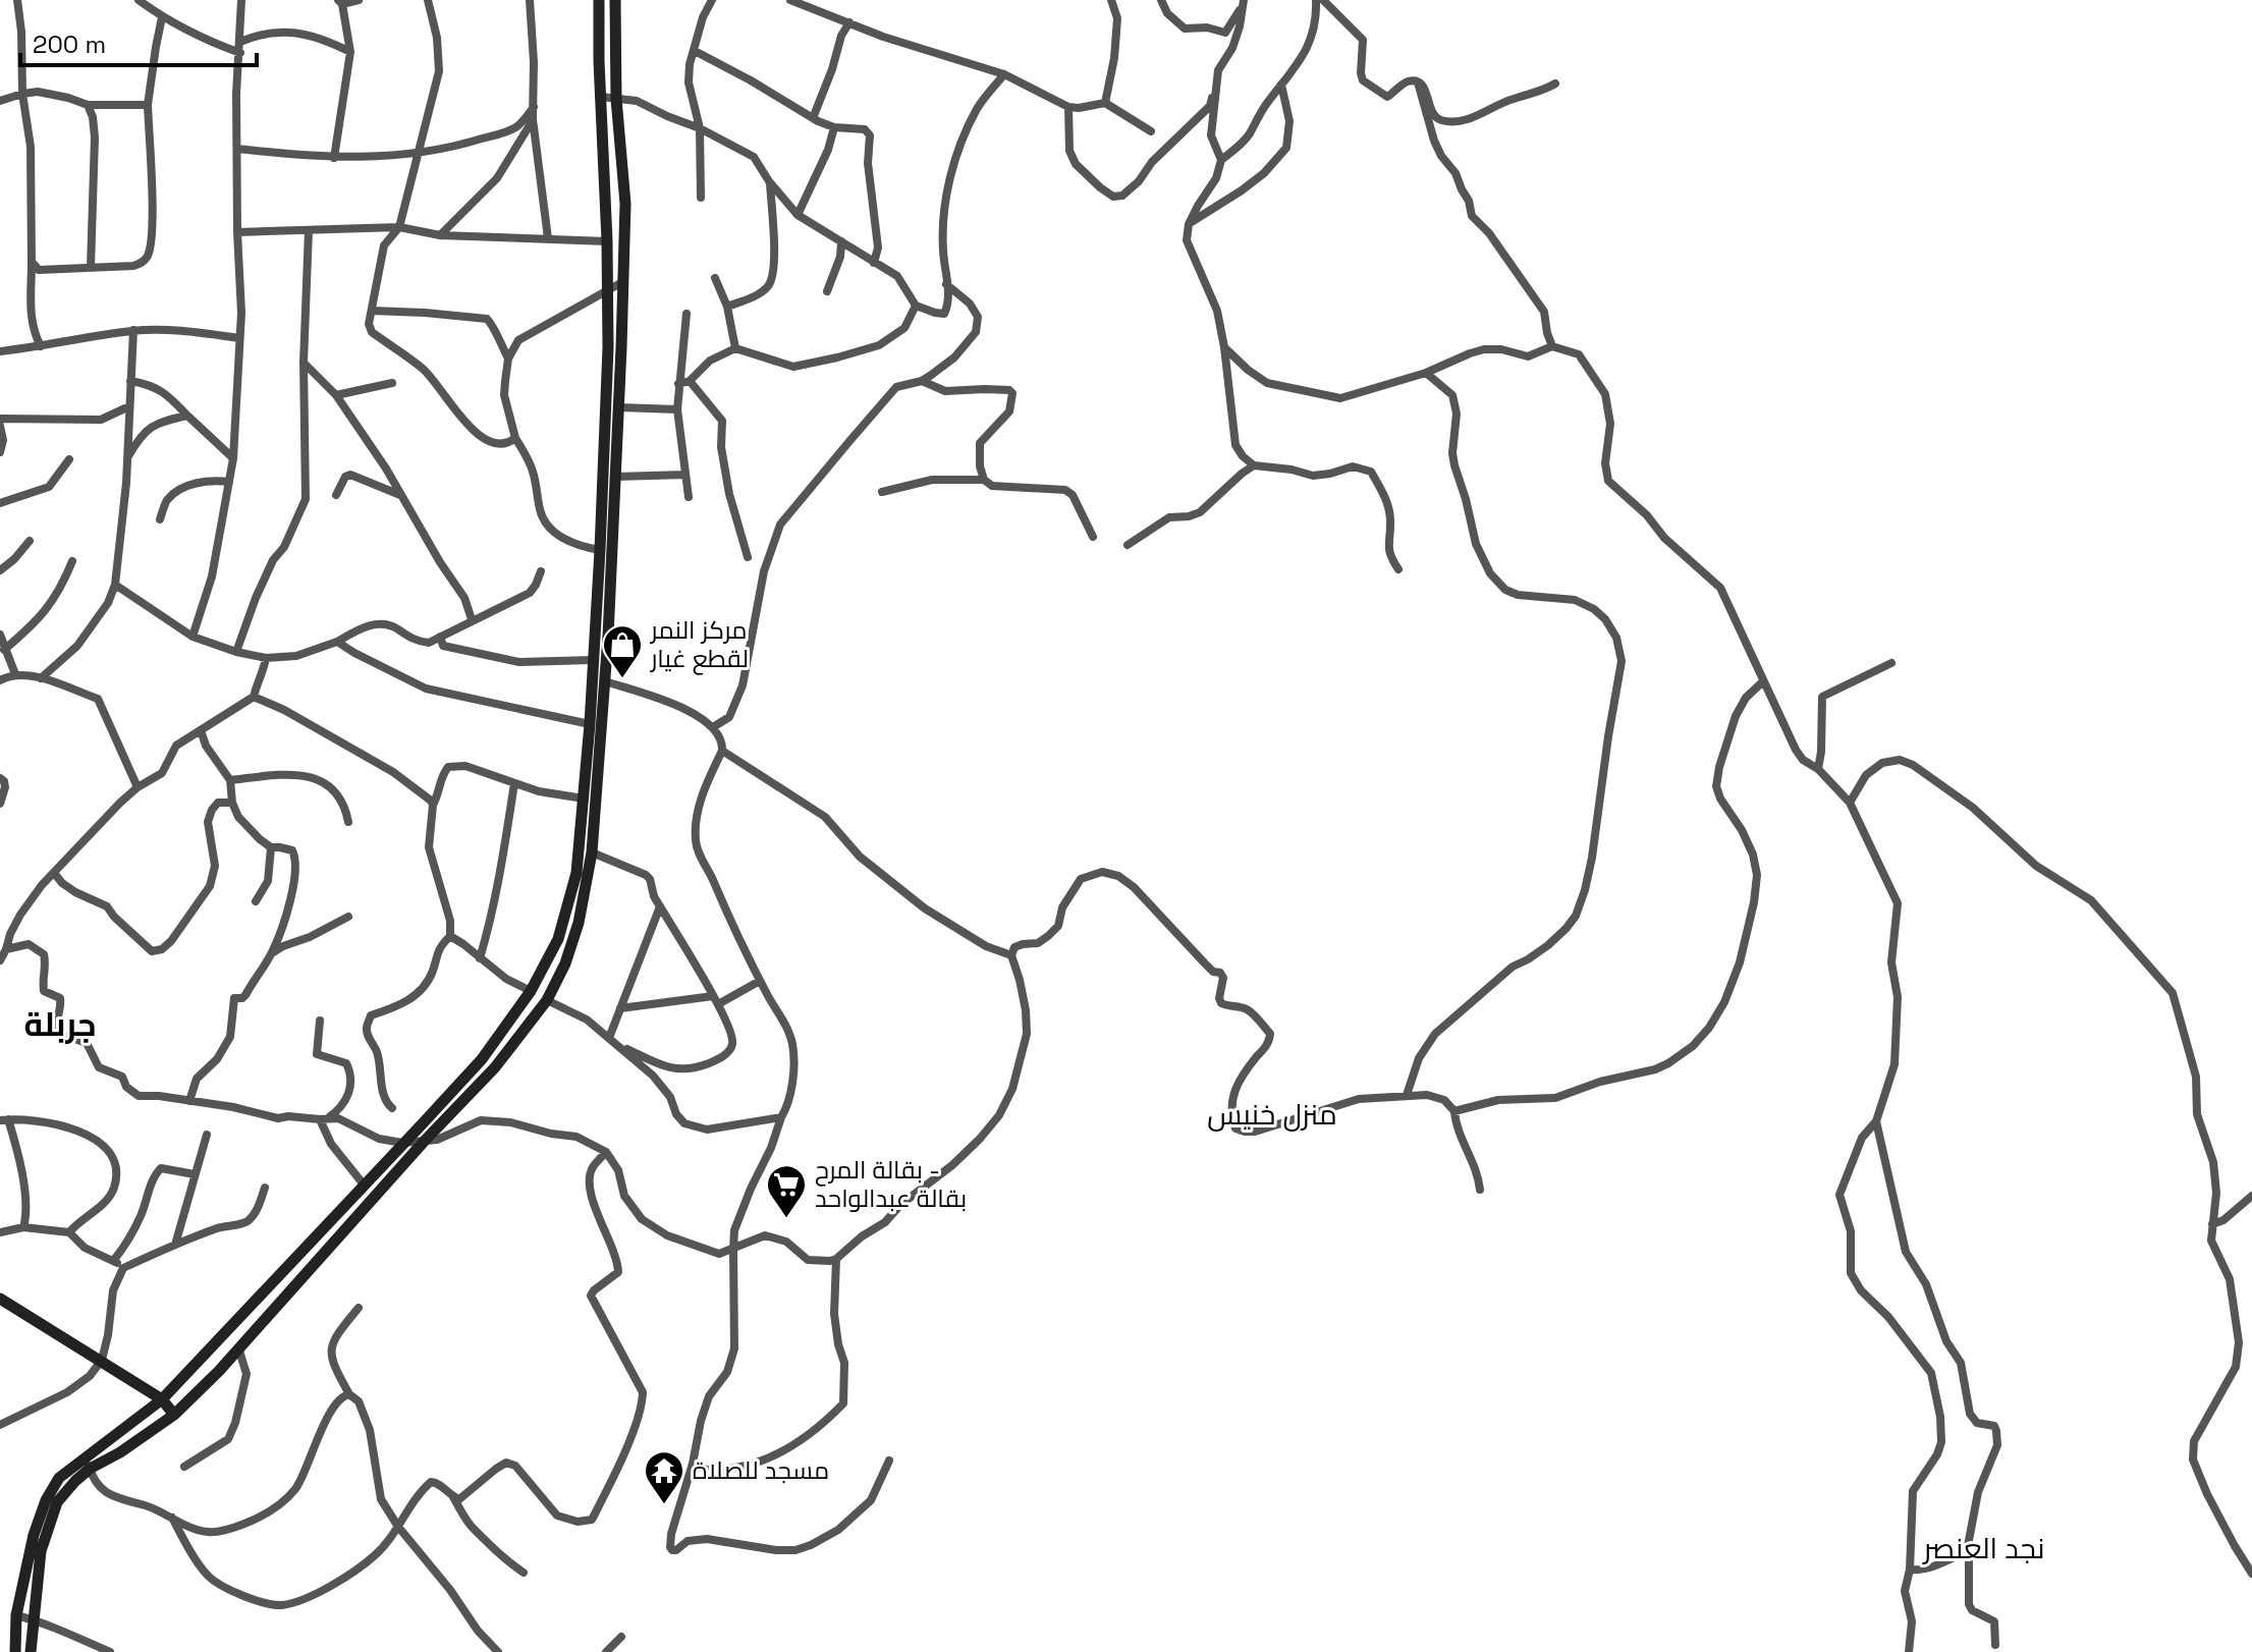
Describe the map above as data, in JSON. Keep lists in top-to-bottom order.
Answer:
{
  "districts": ["جربلة", "منزل خنيس", "نجد العنصر"],
  "places": {
    "shop": ["مركز النمر لقطع غيار"],
    "supermarket": ["بقالة المرح - بقالة عبدالواحد"],
    "temple": ["مسجد للصلاة"]
  },
  "scale_bar": "200 m"
}
